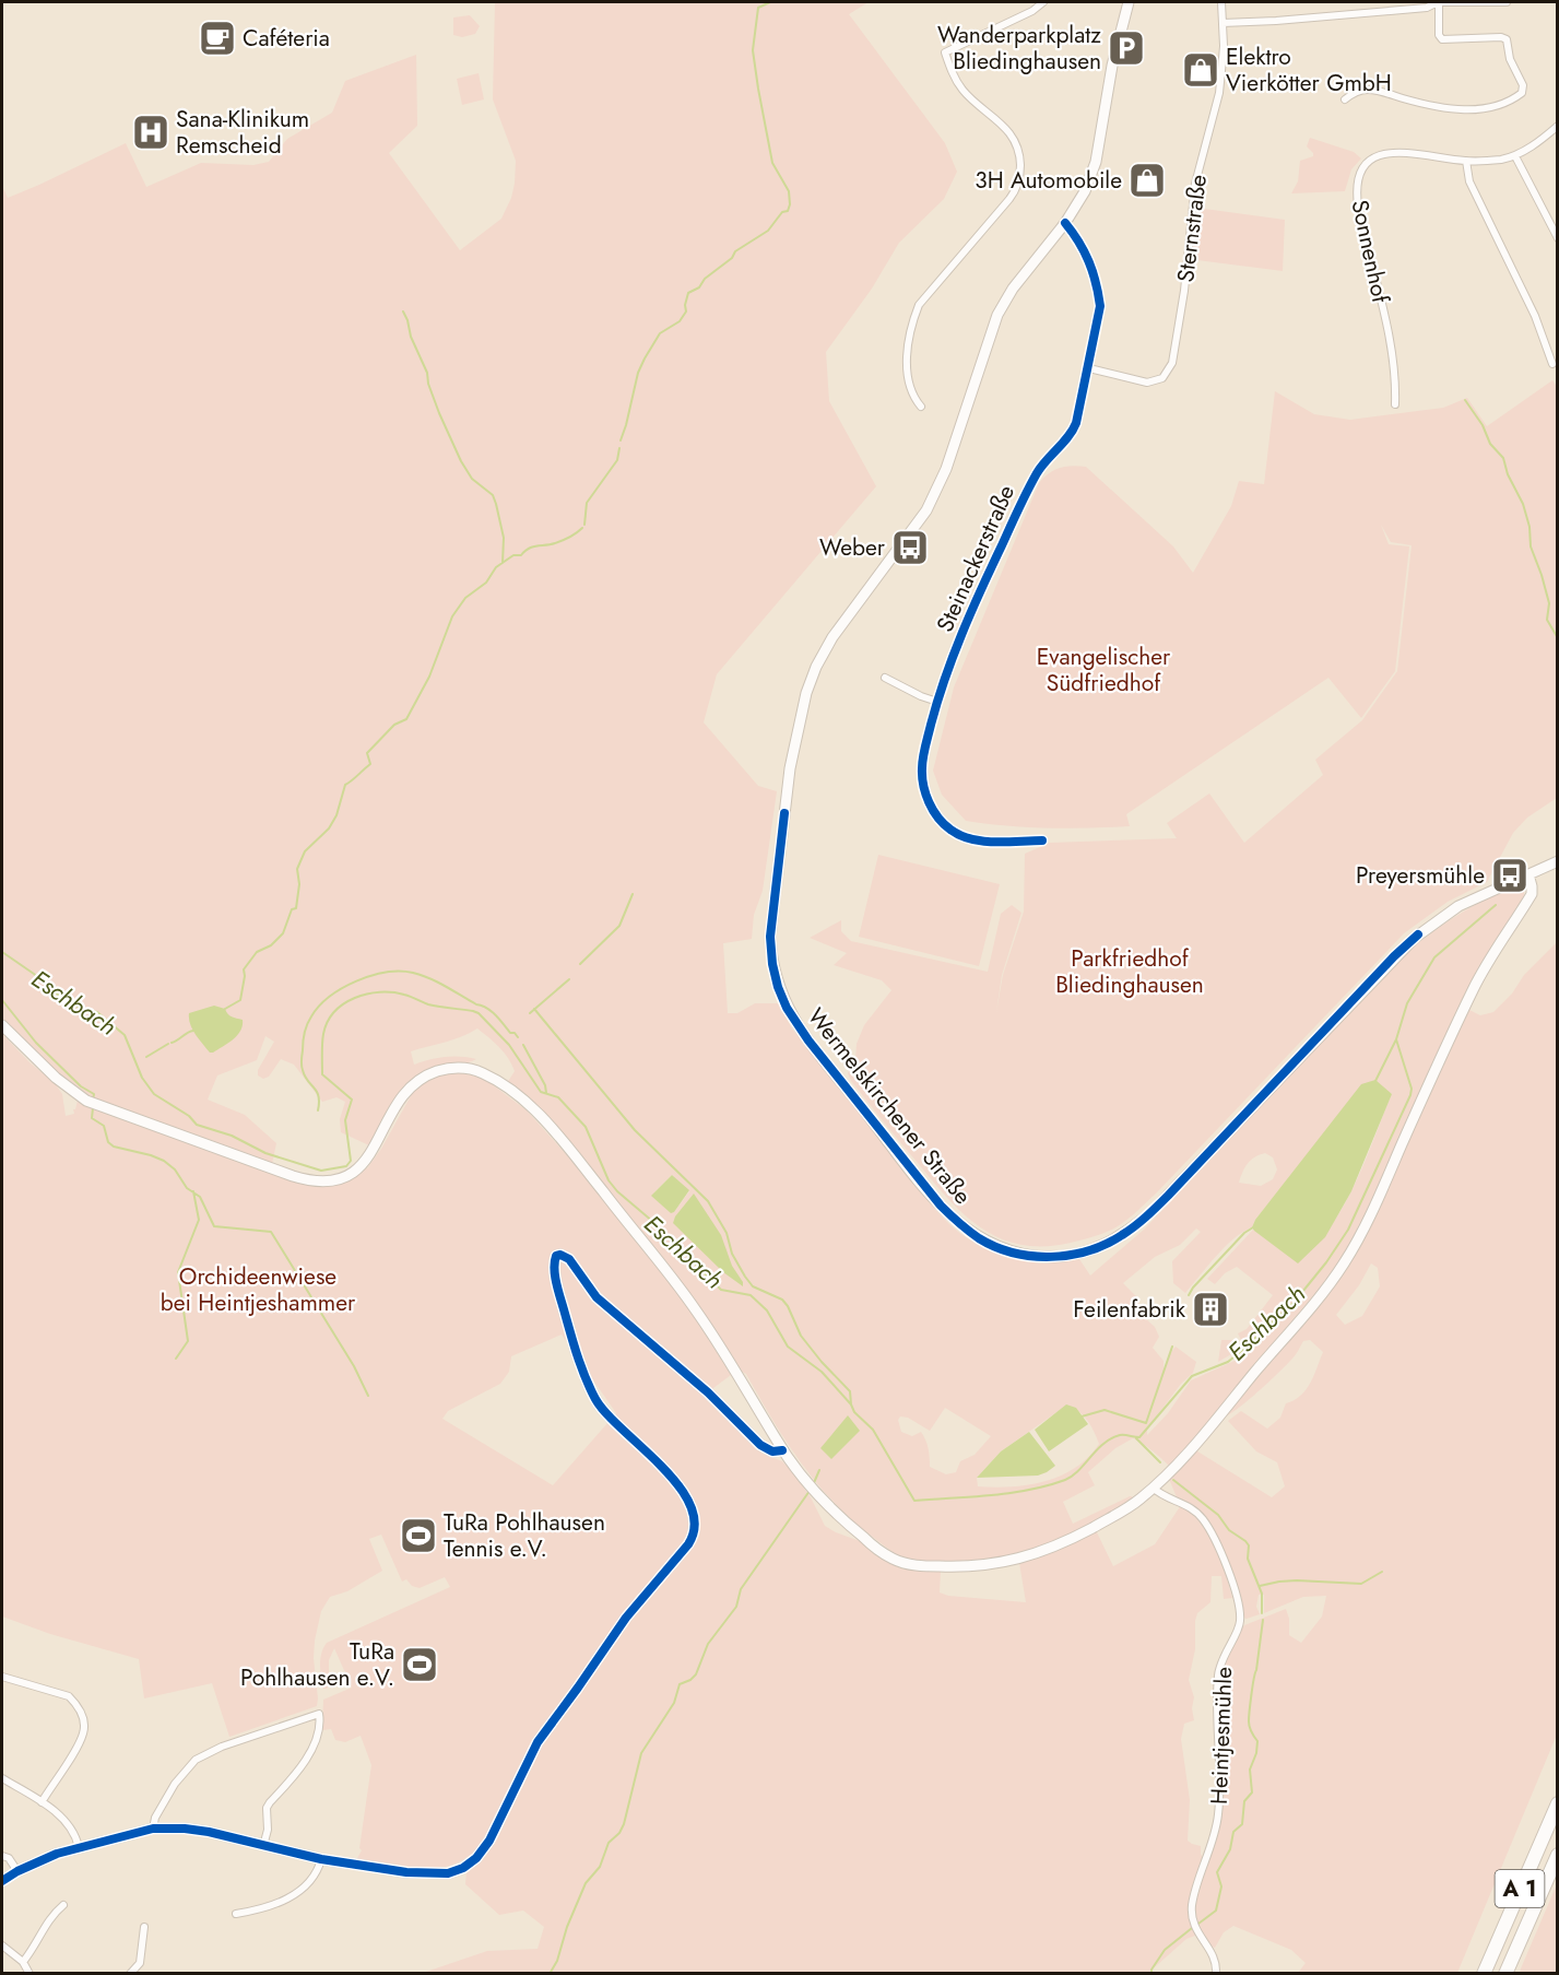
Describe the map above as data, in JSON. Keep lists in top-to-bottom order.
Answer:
{
  "streets": {
    "highway": ["A 1"],
    "main road": ["Wermelskirchener Straße"],
    "street": [
      "Sternstraße",
      "Sonnenhof",
      "Steinackerstraße",
      "Heintjesmühle"
    ]
  },
  "crossings": [
    ["Sternstraße", "Steinackerstraße"],
    ["Steinackerstraße", "Wermelskirchener Straße"]
  ],
  "water": ["Eschbach"],
  "parks": ["Evangelischer Südfriedhof", "Parkfriedhof Bliedinghausen", "Orchideenwiese bei Heintjeshammer"],
  "places": {
    "cafe": ["Caféteria"],
    "parking": ["Wanderparkplatz Bliedinghausen"],
    "shop": ["Elektro Vierkötter GmbH", "3H Automobile"],
    "hospital": ["Sana-Klinikum Remscheid"],
    "bus stop": ["Weber", "Preyersmühle"],
    "building": ["Feilenfabrik"],
    "sports": ["TuRa Pohlhausen Tennis e.V.", "TuRa Pohlhausen e.V."]
  }
}
